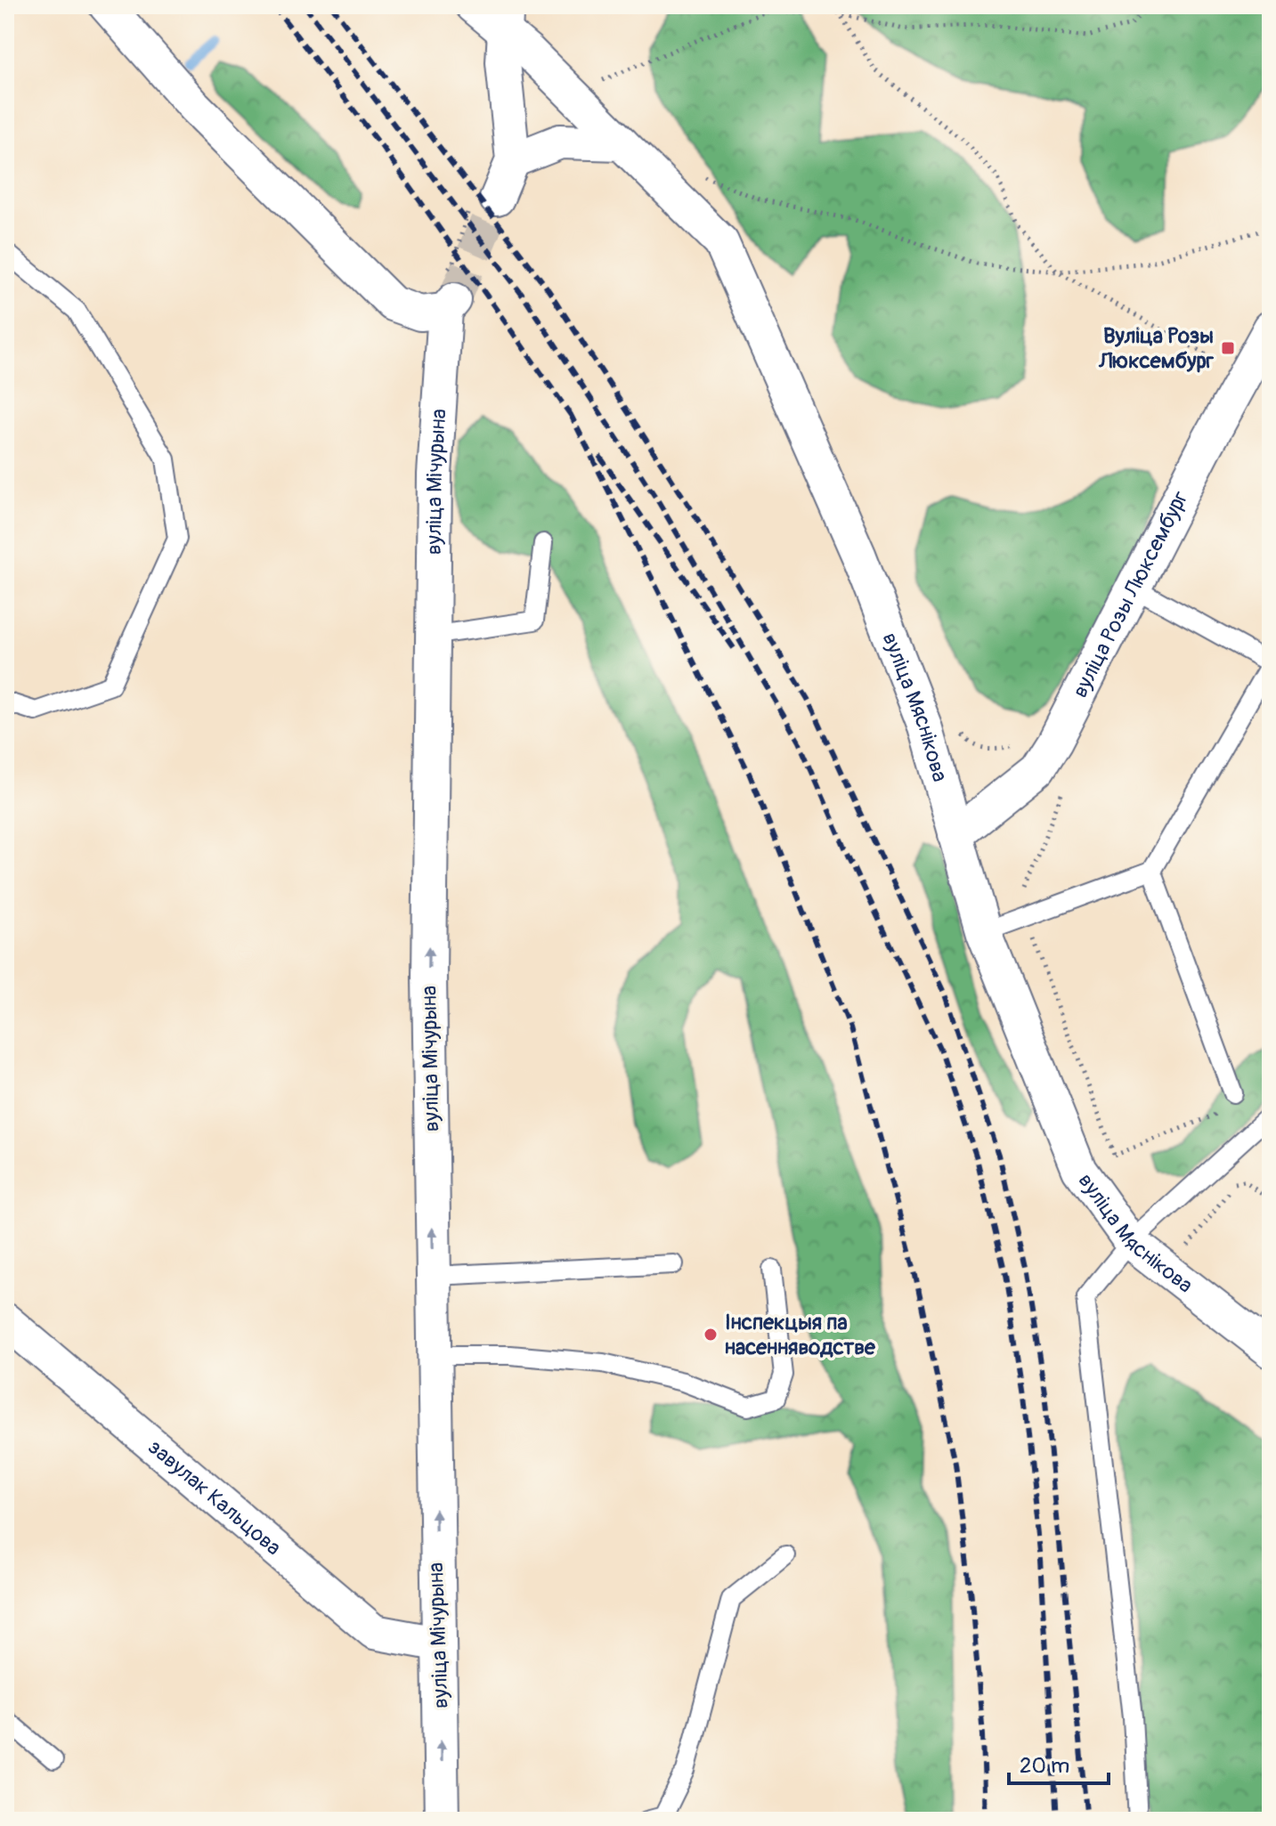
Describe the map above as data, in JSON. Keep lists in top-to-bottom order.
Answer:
{
  "streets": {
    "street": [
      "вуліца Мічурына",
      "вуліца Розы Люксембург",
      "вуліца Мяснікова",
      "завулак Кальцова"
    ]
  },
  "crossings": [
    ["вуліца Мічурына", "завулак Кальцова"],
    ["вуліца Розы Люксембург", "вуліца Мяснікова"]
  ],
  "one_way": ["вуліца Мічурына"],
  "places": {
    "transit": ["Вуліца Розы Люксембург"],
    "other": ["Інспекцыя па насенняводстве"]
  },
  "scale_bar": "20 m"
}
